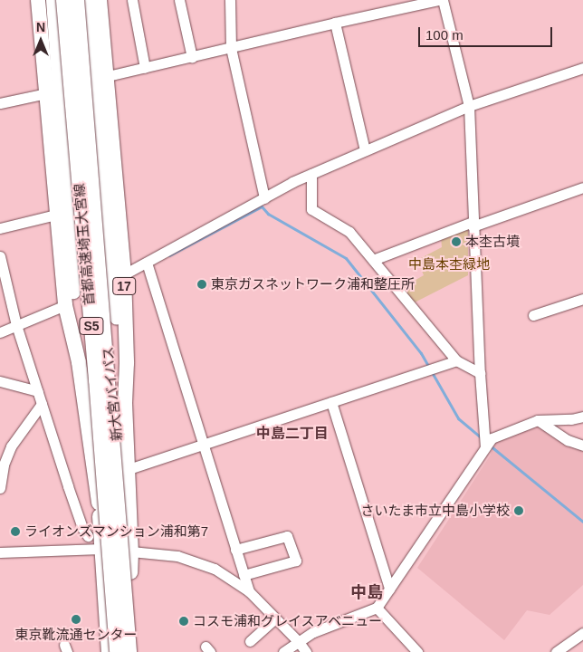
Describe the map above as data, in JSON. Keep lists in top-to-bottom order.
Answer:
{
  "streets": {
    "highway": [
      "首都高速埼玉大宮線",
      "17",
      "S5",
      "新大宮バイパス"
    ]
  },
  "crossings": [
    ["首都高速埼玉大宮線", "新大宮バイパス"],
    ["17", "新大宮バイパス"]
  ],
  "districts": ["中島二丁目", "中島"],
  "parks": ["中島本杢緑地"],
  "places": [
    "本杢古墳",
    "東京ガスネットワーク浦和整圧所",
    "さいたま市立中島小学校",
    "ライオンズマンション浦和第7",
    "東京靴流通センター",
    "コスモ浦和グレイスアベニュー"
  ],
  "scale_bar": "100 m",
  "north": "top"
}
